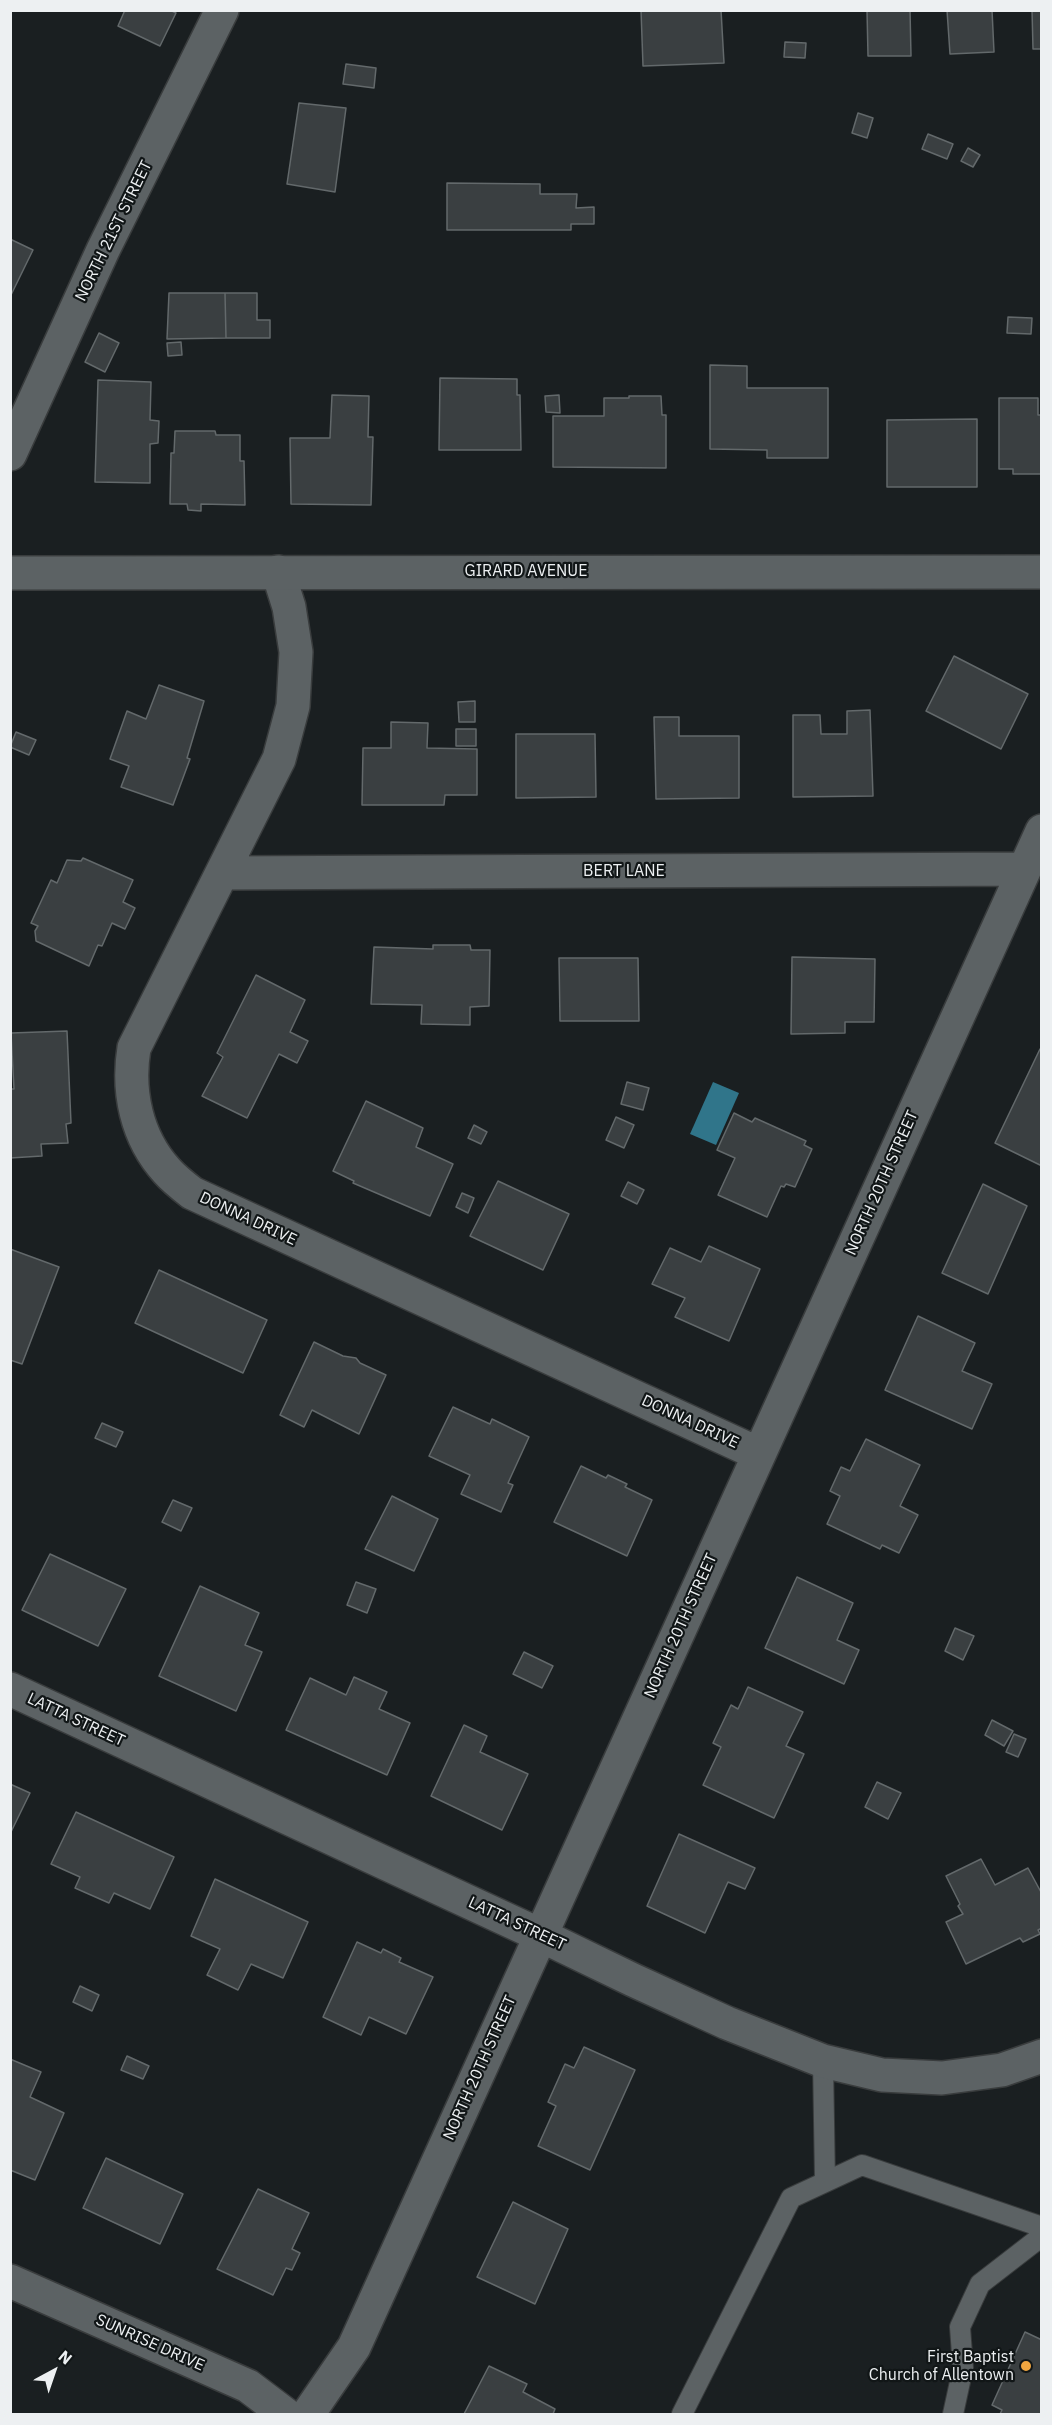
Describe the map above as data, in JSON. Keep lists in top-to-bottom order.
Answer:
{
  "streets": {
    "street": [
      "NORTH 21ST STREET",
      "GIRARD AVENUE",
      "BERT LANE",
      "NORTH 20TH STREET",
      "DONNA DRIVE",
      "LATTA STREET",
      "SUNRISE DRIVE"
    ]
  },
  "crossings": [
    ["GIRARD AVENUE", "DONNA DRIVE"],
    ["BERT LANE", "NORTH 20TH STREET"],
    ["BERT LANE", "DONNA DRIVE"],
    ["NORTH 20TH STREET", "DONNA DRIVE"],
    ["NORTH 20TH STREET", "LATTA STREET"]
  ],
  "places": ["First Baptist Church of Allentown"],
  "north": "top right"
}
